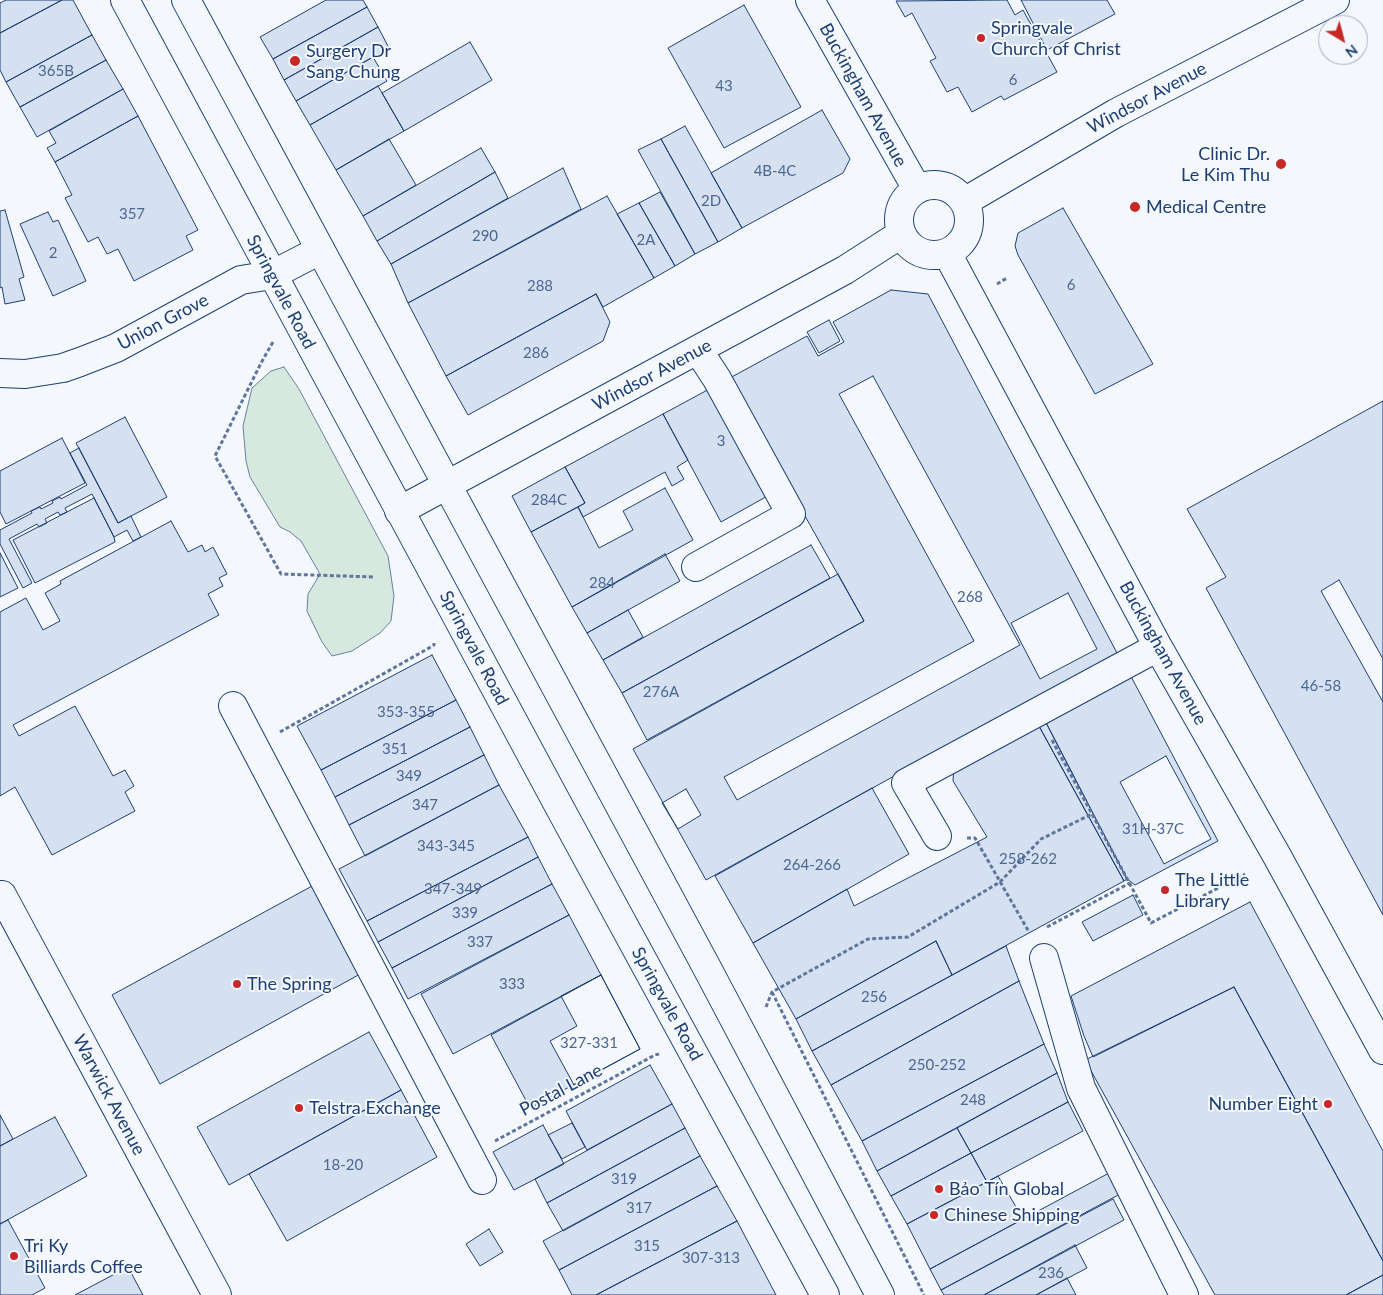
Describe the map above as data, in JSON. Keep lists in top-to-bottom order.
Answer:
{
  "streets": {
    "main road": [
      "Buckingham Avenue",
      "Windsor Avenue",
      "Springvale Road",
      "Union Grove",
      "Warwick Avenue"
    ],
    "path": ["Postal Lane"]
  },
  "crossings": [
    ["Buckingham Avenue", "Windsor Avenue"],
    ["Windsor Avenue", "Springvale Road"],
    ["Springvale Road", "Union Grove"]
  ],
  "places": [
    "Springvale Church of Christ",
    "Surgery Dr Sang Chung",
    "Clinic Dr. Le Kim Thu",
    "Medical Centre",
    "The Little Library",
    "The Spring",
    "Number Eight",
    "Telstra Exchange",
    "Bảo Tín Global",
    "Chinese Shipping",
    "Tri Ky Billiards Coffee"
  ],
  "house_numbers": [
    "365B",
    "6",
    "43",
    "4B-4C",
    "2D",
    "357",
    "290",
    "2A",
    "2",
    "6",
    "288",
    "286",
    "3",
    "284C",
    "284",
    "268",
    "46-58",
    "276A",
    "353-355",
    "351",
    "349",
    "347",
    "31H-37C",
    "343-345",
    "258-262",
    "264-266",
    "347-349",
    "339",
    "337",
    "333",
    "256",
    "327-331",
    "250-252",
    "248",
    "18-20",
    "319",
    "317",
    "315",
    "307-313",
    "236"
  ],
  "north": "bottom right"
}
